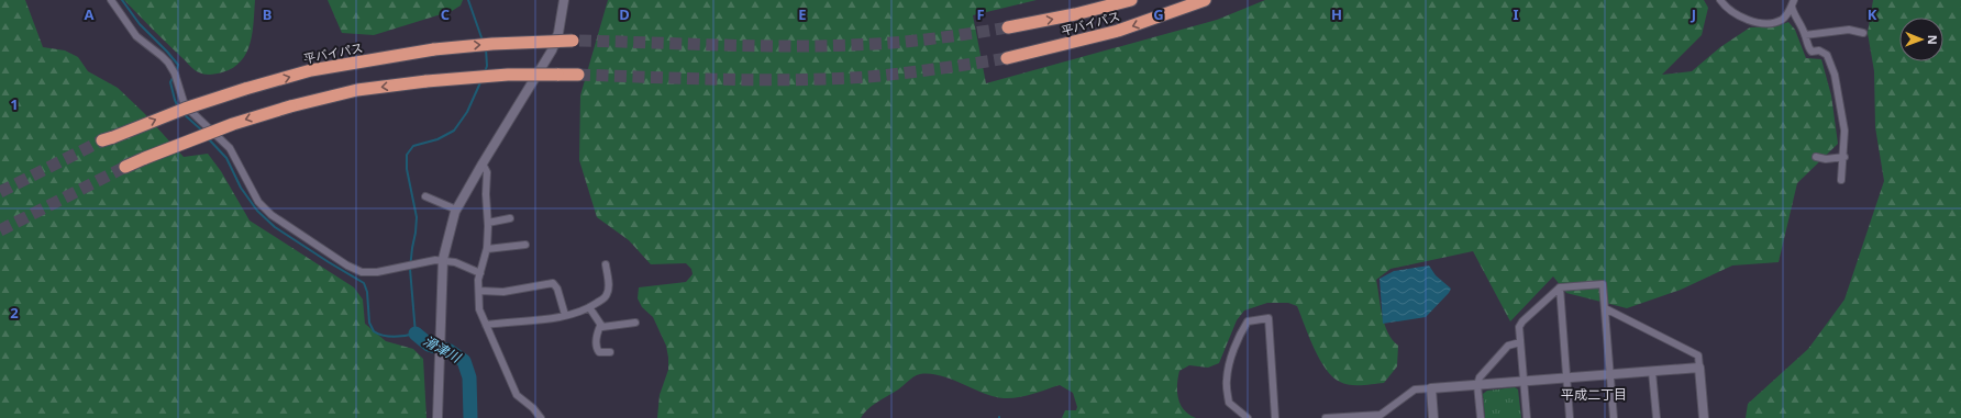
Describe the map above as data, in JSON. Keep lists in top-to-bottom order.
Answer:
{
  "streets": {
    "highway": ["平バイパス"]
  },
  "districts": ["平成二丁目"],
  "water": ["滑津川"],
  "north": "right",
  "grid": {
    "columns": [
      "A",
      "B",
      "C",
      "D",
      "E",
      "F",
      "G",
      "H",
      "I",
      "J",
      "K"
    ],
    "rows": ["1", "2"]
  }
}
